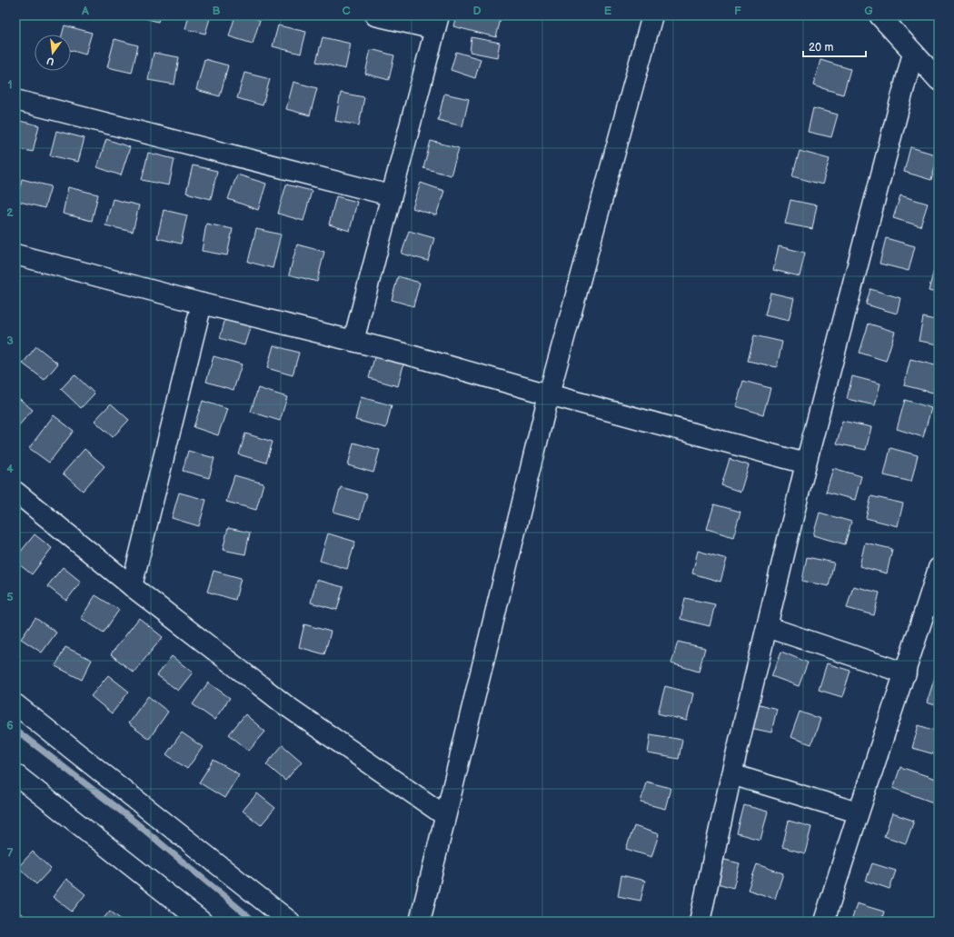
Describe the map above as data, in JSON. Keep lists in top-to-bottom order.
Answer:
{
  "scale_bar": "20 m",
  "north": "bottom",
  "grid": {
    "columns": [
      "A",
      "B",
      "C",
      "D",
      "E",
      "F",
      "G"
    ],
    "rows": [
      "1",
      "2",
      "3",
      "4",
      "5",
      "6",
      "7"
    ]
  }
}
